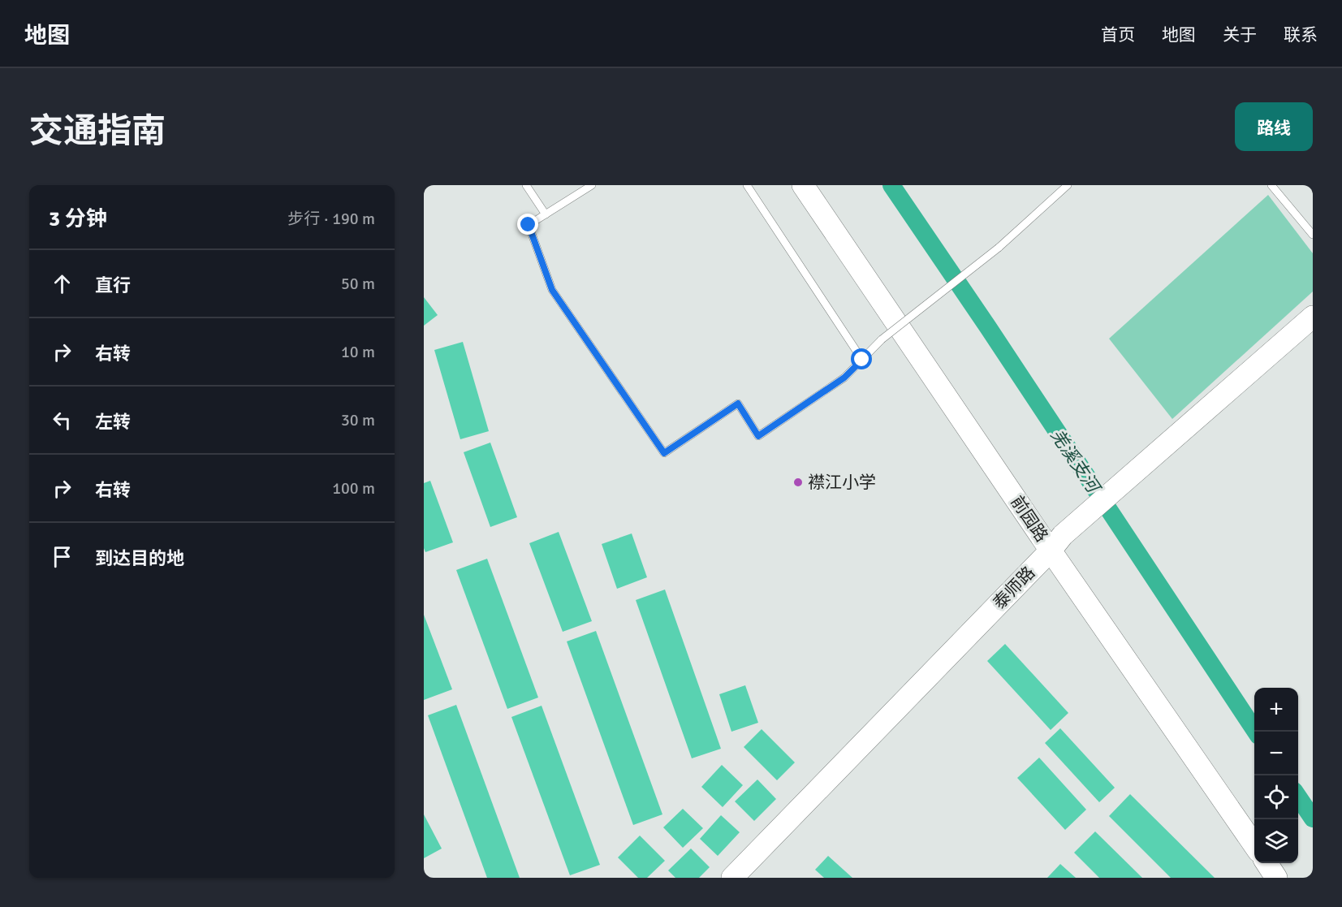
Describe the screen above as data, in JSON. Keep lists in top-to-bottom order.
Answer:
{
  "streets": {
    "street": ["前园路", "泰师路"]
  },
  "crossings": [
    ["前园路", "泰师路"]
  ],
  "water": ["羌溪支河"],
  "places": ["襟江小学"],
  "page": {
    "header": "地图",
    "nav": [
      "首页",
      "地图",
      "关于",
      "联系"
    ],
    "title": "交通指南",
    "buttons": "路线",
    "heading": ["3 分钟", "步行 · 190 m"],
    "list": [
      ["直行", "50 m"],
      ["右转", "10 m"],
      ["左转", "30 m"],
      ["右转", "100 m"],
      "到达目的地"
    ],
    "map_buttons": ["+", "−"]
  }
}
